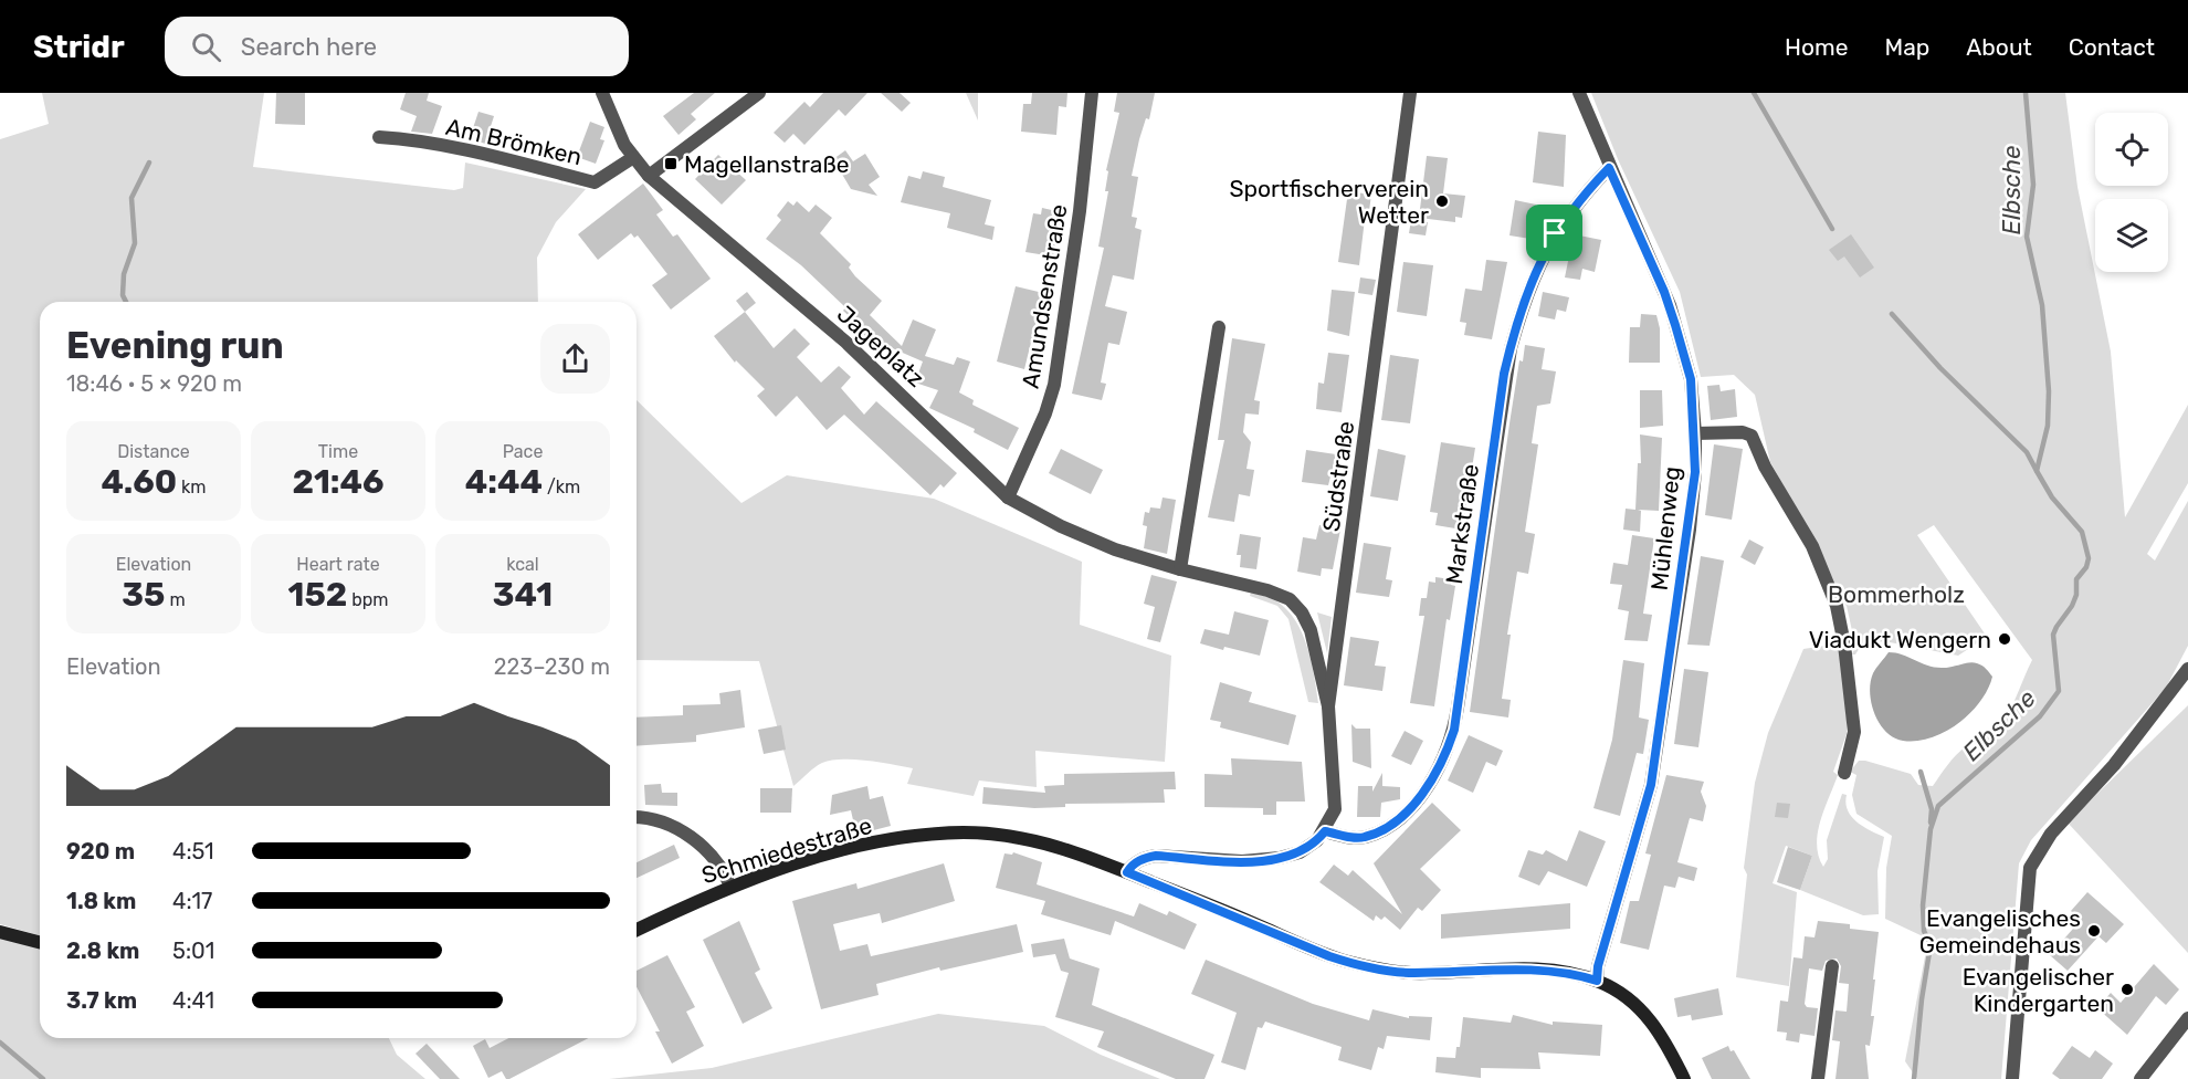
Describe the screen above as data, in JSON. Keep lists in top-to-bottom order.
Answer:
{
  "streets": {
    "main road": ["Schmiedestraße"],
    "street": [
      "Am Brömken",
      "Amundsenstraße",
      "Jageplatz",
      "Südstraße",
      "Markstraße",
      "Mühlenweg"
    ]
  },
  "crossings": [
    ["Am Brömken", "Jageplatz"],
    ["Amundsenstraße", "Jageplatz"],
    ["Jageplatz", "Südstraße"],
    ["Südstraße", "Markstraße"],
    ["Markstraße", "Mühlenweg"],
    ["Mühlenweg", "Schmiedestraße"]
  ],
  "water": ["Elbsche"],
  "parks": ["Bommerholz"],
  "places": {
    "transit": ["Magellanstraße"],
    "other": [
      "Sportfischerverein Wetter",
      "Viadukt Wengern",
      "Evangelisches Gemeindehaus",
      "Evangelischer Kindergarten"
    ]
  },
  "page": {
    "header": "Stridr",
    "search": "Search here",
    "nav": [
      "Home",
      "Map",
      "About",
      "Contact"
    ],
    "heading": ["Evening run", "18:46 · 5 × 920 m"],
    "stats": [
      ["Distance", "4.60 km"],
      ["Time", "21:46"],
      ["Pace", "4:44 /km"],
      ["Elevation", "35 m"],
      ["Heart rate", "152 bpm"],
      ["kcal", "341"]
    ],
    "chart": ["Elevation", "223–230 m"],
    "list": [
      {
        "name": "920 m",
        "note": "4:51"
      },
      {
        "name": "1.8 km",
        "note": "4:17"
      },
      {
        "name": "2.8 km",
        "note": "5:01"
      },
      {
        "name": "3.7 km",
        "note": "4:41"
      }
    ]
  }
}
